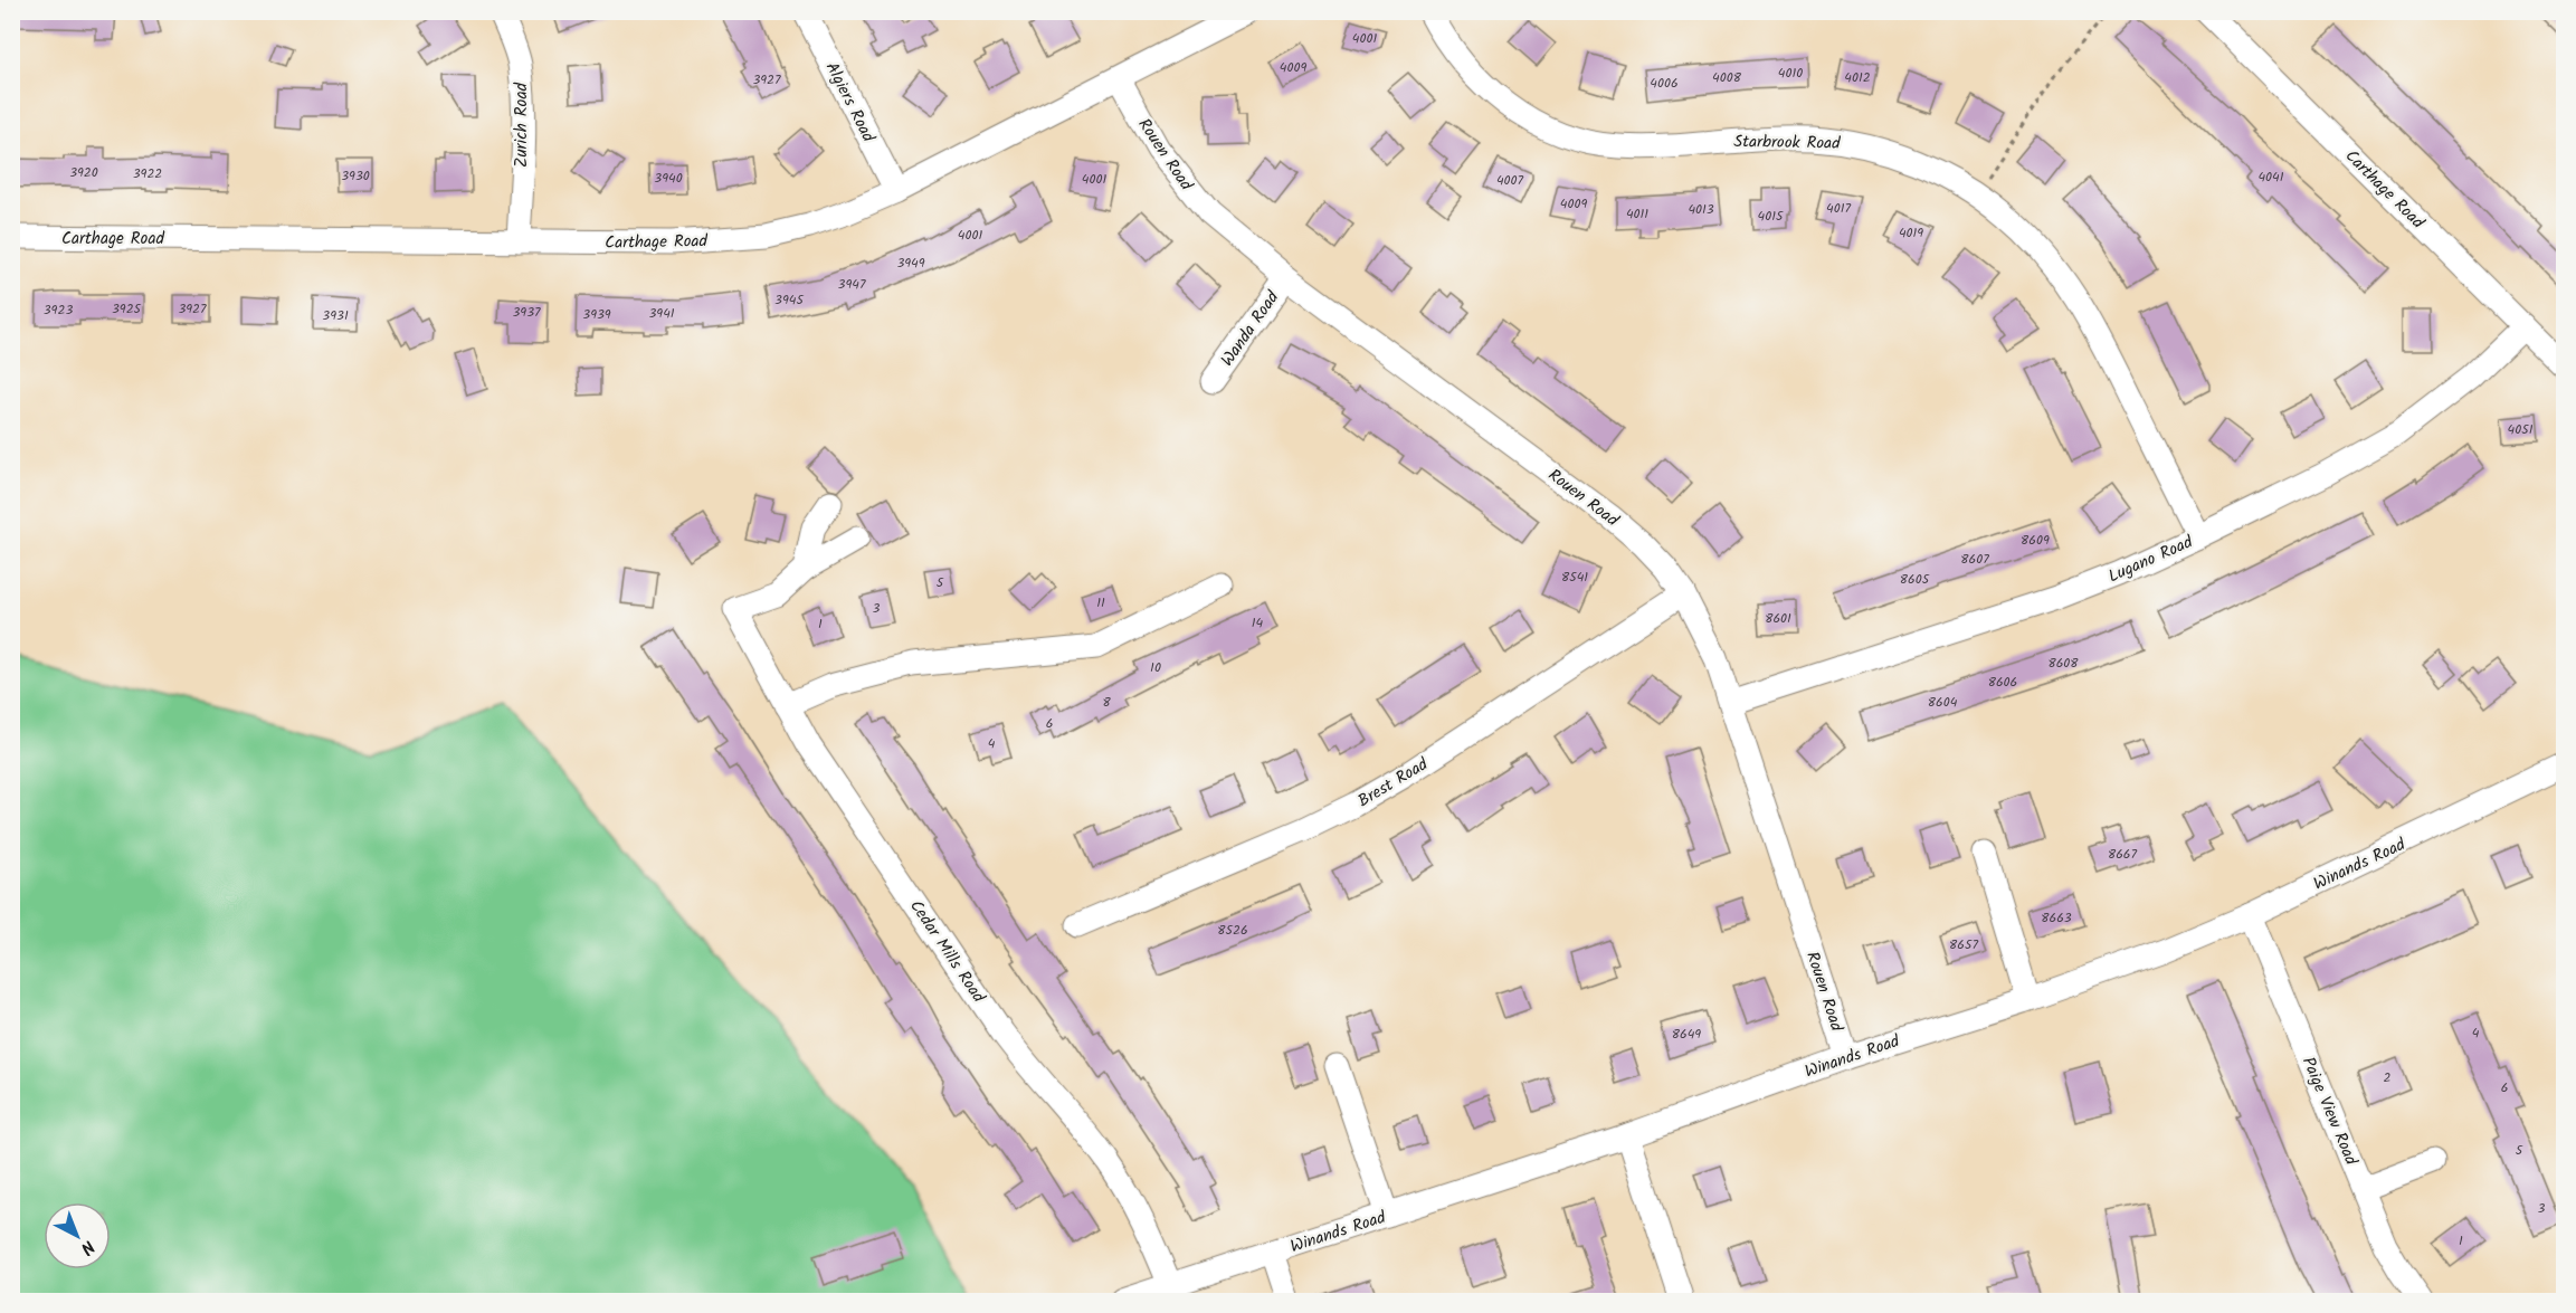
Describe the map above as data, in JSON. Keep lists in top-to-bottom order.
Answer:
{
  "streets": {
    "street": [
      "Algiers Road",
      "Zurich Road",
      "Starbrook Road",
      "Rouen Road",
      "Carthage Road",
      "Wanda Road",
      "Lugano Road",
      "Brest Road",
      "Winands Road",
      "Cedar Mills Road",
      "Paige View Road"
    ]
  },
  "crossings": [
    ["Algiers Road", "Carthage Road"],
    ["Zurich Road", "Carthage Road"],
    ["Starbrook Road", "Lugano Road"],
    ["Rouen Road", "Carthage Road"],
    ["Rouen Road", "Wanda Road"],
    ["Rouen Road", "Lugano Road"],
    ["Rouen Road", "Brest Road"],
    ["Rouen Road", "Winands Road"],
    ["Carthage Road", "Lugano Road"],
    ["Winands Road", "Cedar Mills Road"],
    ["Winands Road", "Paige View Road"]
  ],
  "house_numbers": [
    "4001",
    "4009",
    "4010",
    "4008",
    "4012",
    "3927",
    "4006",
    "3920",
    "3922",
    "3930",
    "4041",
    "3940",
    "4001",
    "4007",
    "4009",
    "4017",
    "4013",
    "4011",
    "4015",
    "4019",
    "4001",
    "3949",
    "3947",
    "3945",
    "3925",
    "3927",
    "3923",
    "3937",
    "3941",
    "3939",
    "3931",
    "4051",
    "8609",
    "8607",
    "8541",
    "8605",
    "5",
    "11",
    "3",
    "8601",
    "14",
    "1",
    "8608",
    "10",
    "8606",
    "8",
    "8604",
    "6",
    "4",
    "8667",
    "8663",
    "8526",
    "8657",
    "4",
    "8649",
    "2",
    "6",
    "5",
    "3",
    "1"
  ],
  "north": "bottom right"
}
